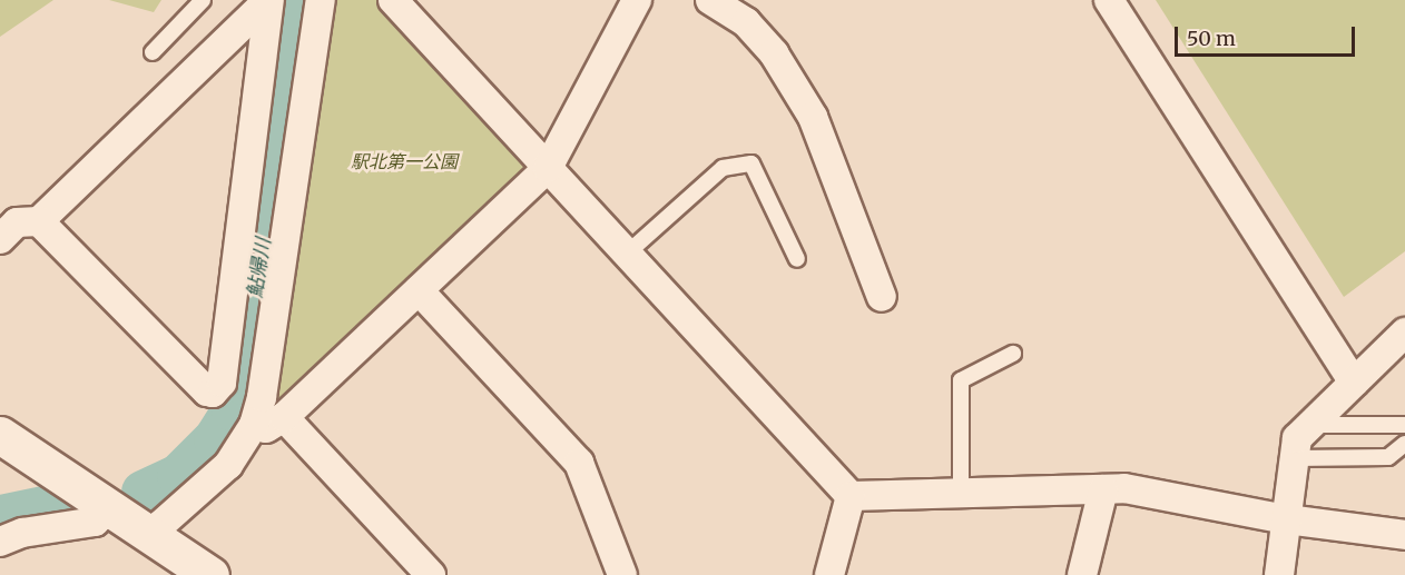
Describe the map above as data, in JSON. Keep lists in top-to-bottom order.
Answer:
{
  "water": ["鮎帰川"],
  "parks": ["駅北第一公園"],
  "scale_bar": "50 m"
}
